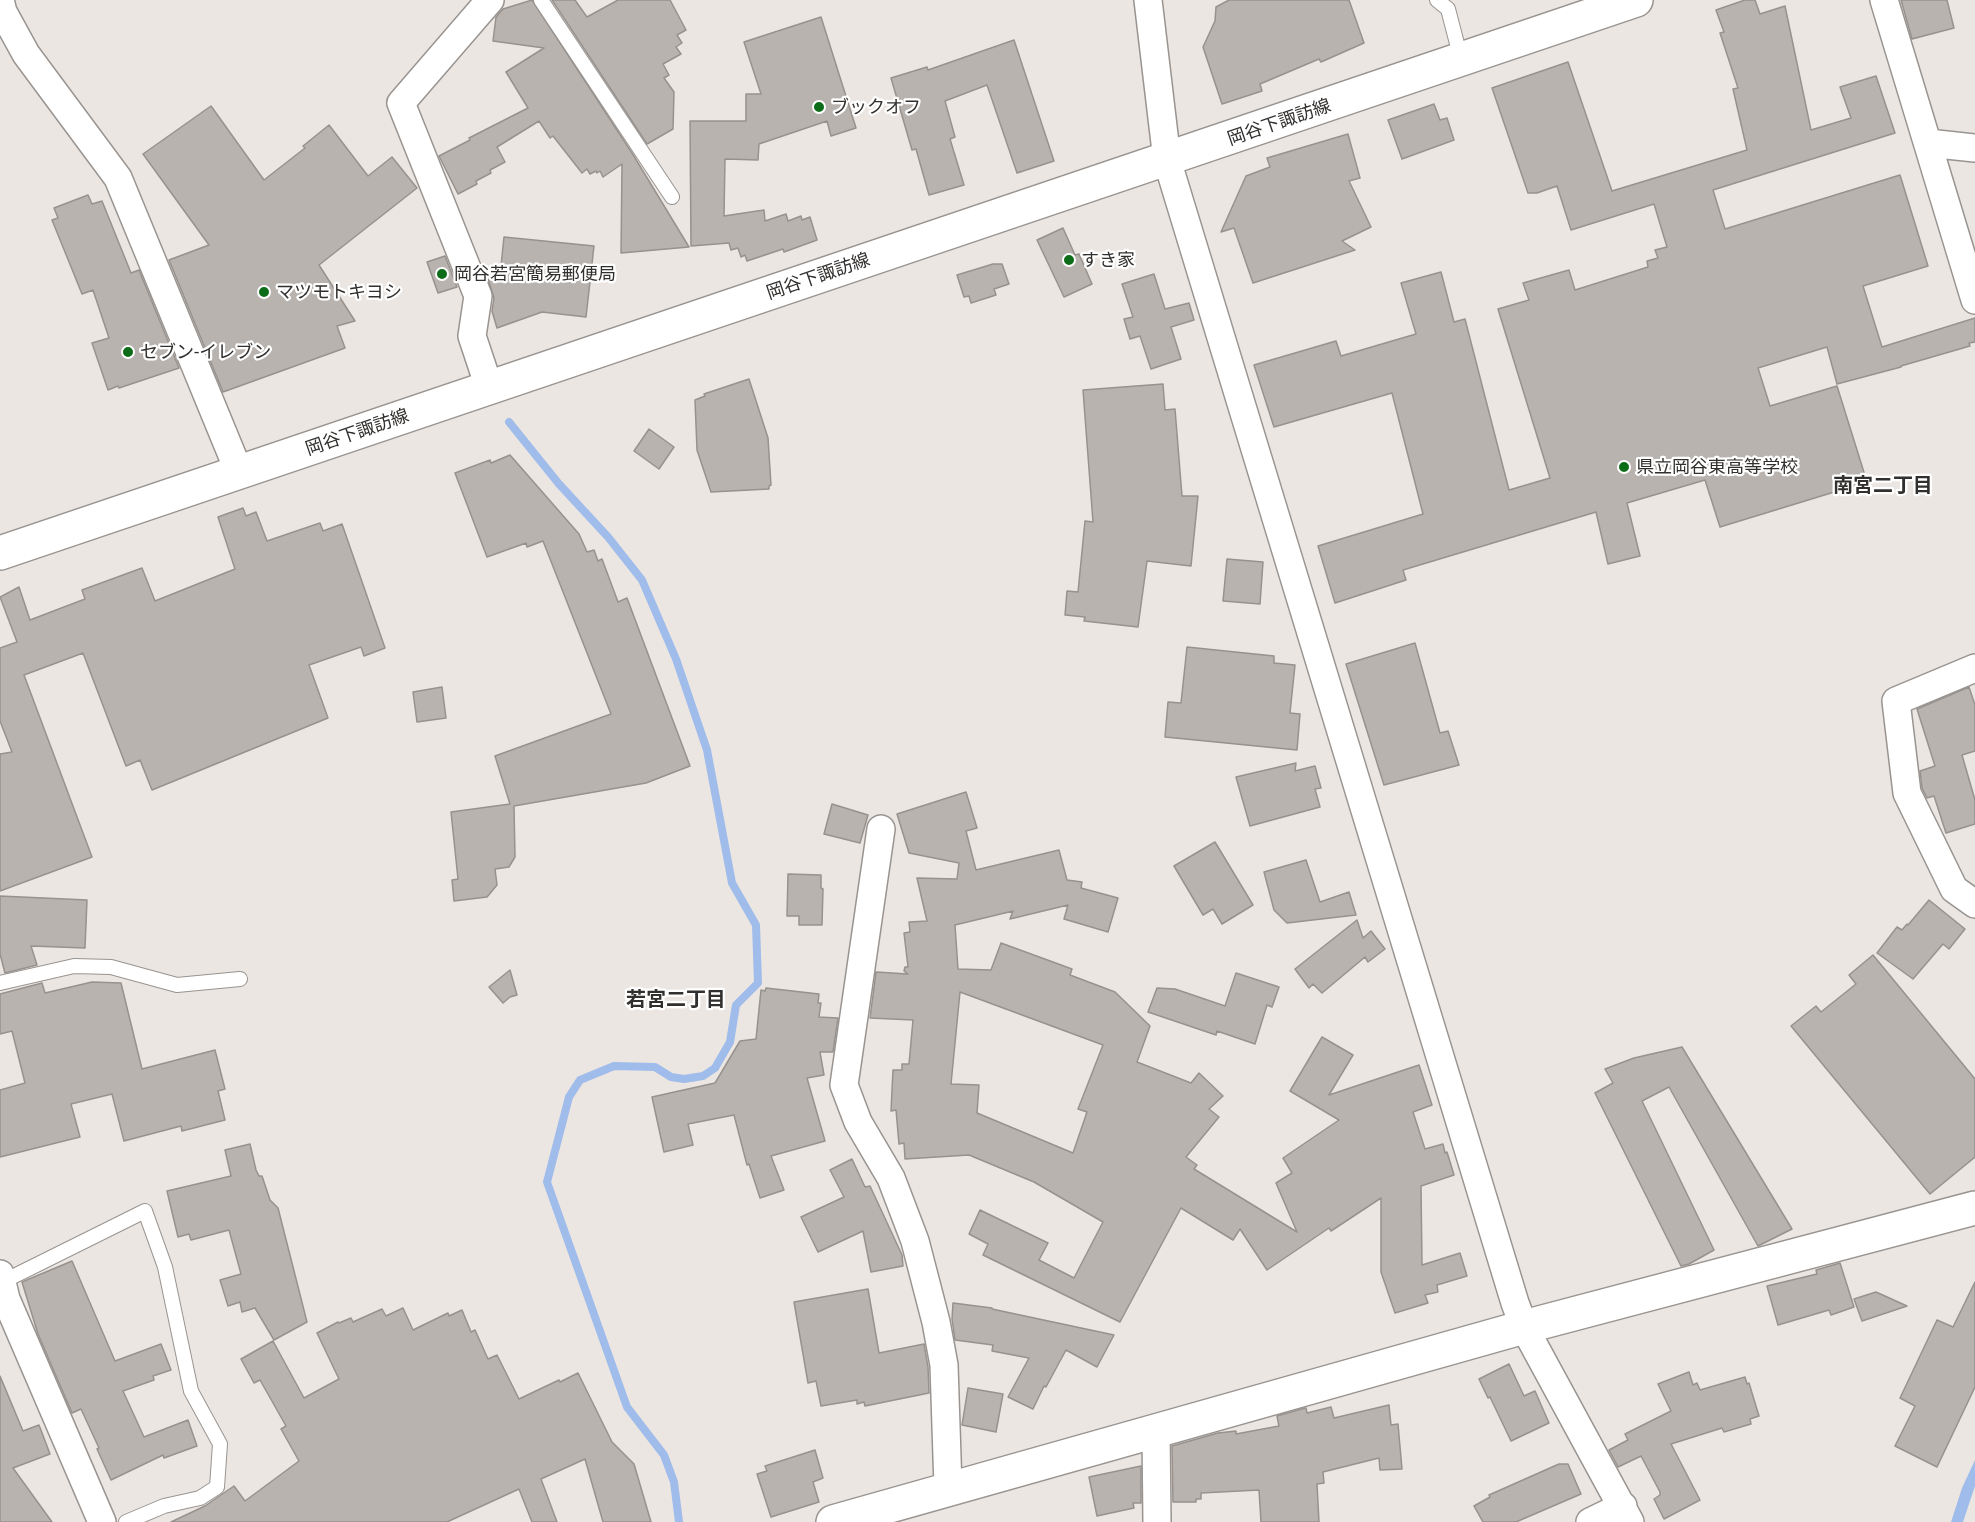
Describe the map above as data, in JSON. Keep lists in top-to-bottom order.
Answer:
{
  "streets": {
    "main road": ["岡谷下諏訪線"]
  },
  "districts": ["南宮二丁目", "若宮二丁目"],
  "places": [
    "ブックオフ",
    "すき家",
    "岡谷若宮簡易郵便局",
    "マツモトキヨシ",
    "セブン-イレブン",
    "県立岡谷東高等学校"
  ]
}
